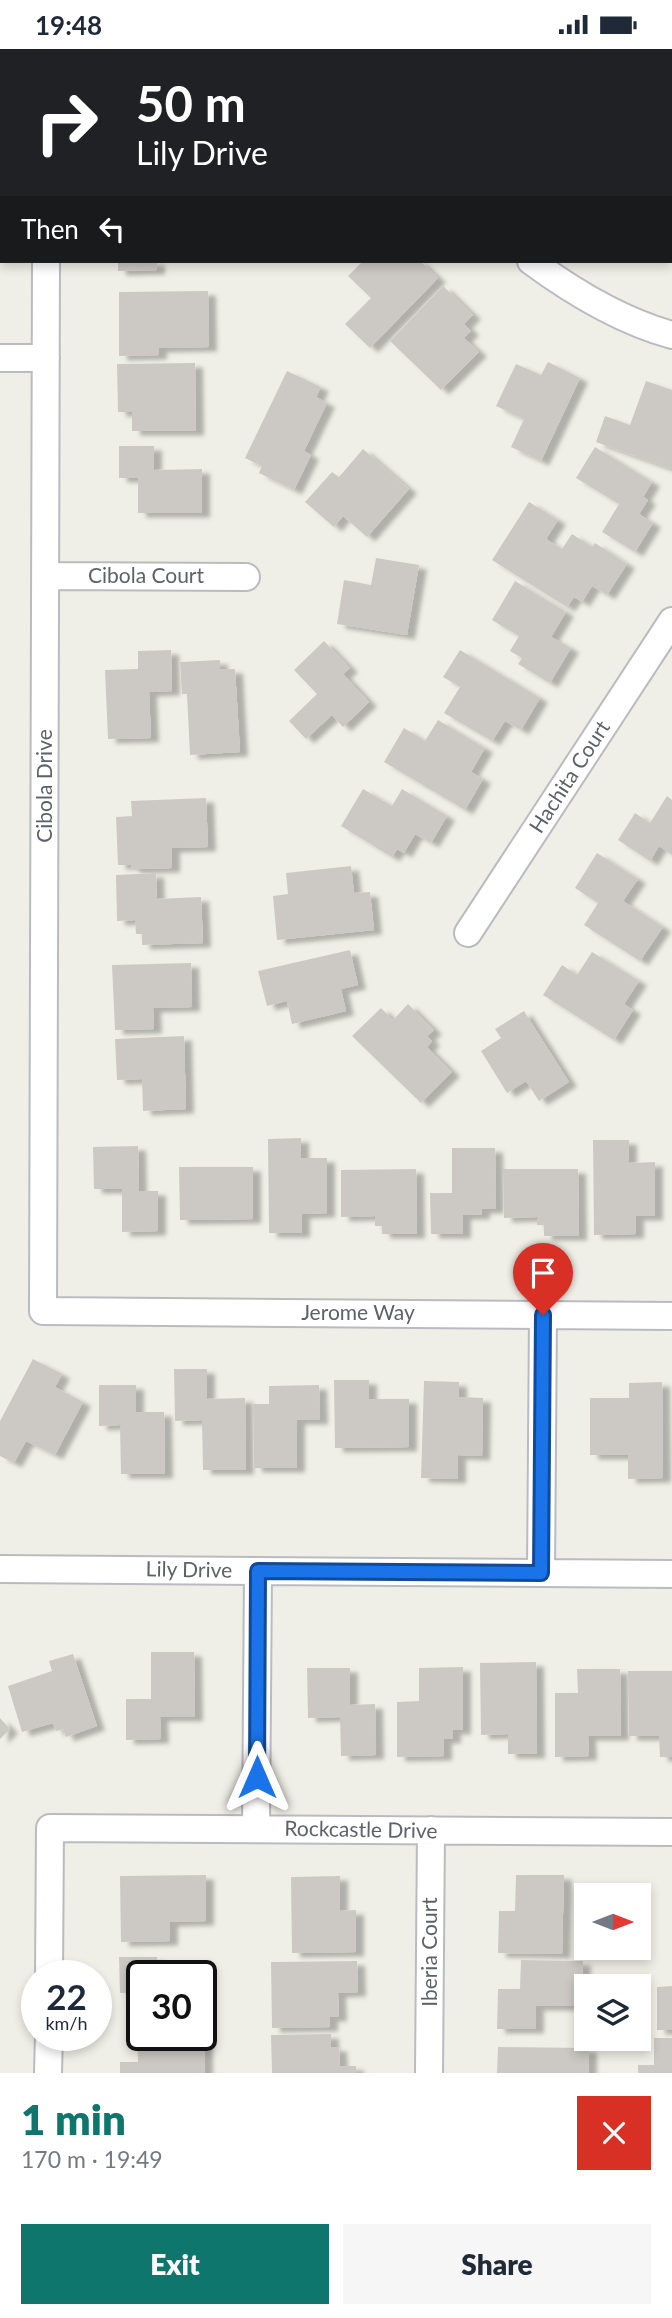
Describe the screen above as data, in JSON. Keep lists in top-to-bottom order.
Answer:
{
  "streets": {
    "street": [
      "Cibola Court",
      "Hachita Court",
      "Cibola Drive",
      "Jerome Way",
      "Lily Drive",
      "Rockcastle Drive",
      "Iberia Court"
    ]
  },
  "crossings": [
    ["Cibola Court", "Cibola Drive"],
    ["Cibola Drive", "Jerome Way"],
    ["Rockcastle Drive", "Iberia Court"]
  ],
  "north": "right",
  "page": {
    "status": "19:48",
    "turn": ["50 m", "Lily Drive"],
    "then": "Then",
    "speed": "22 km/h",
    "limit": "30",
    "heading": ["1 min", "170 m · 19:49"],
    "buttons": ["Exit", "Share"]
  }
}
